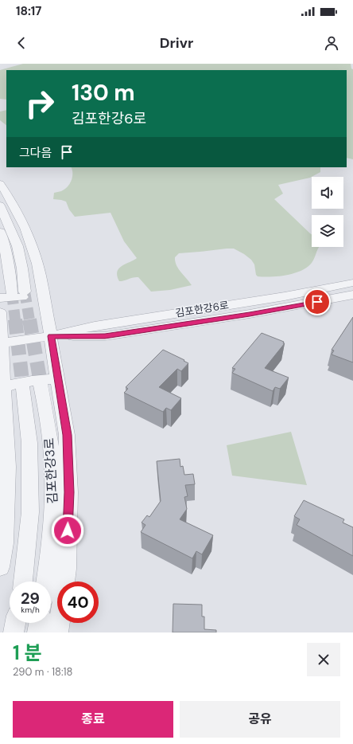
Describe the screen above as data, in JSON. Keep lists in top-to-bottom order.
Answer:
{
  "streets": {
    "street": ["김포한강6로", "김포한강3로"]
  },
  "page": {
    "status": "18:17",
    "header": "Drivr",
    "turn": ["130 m", "김포한강6로"],
    "then": "그다음",
    "speed": "29 km/h",
    "limit": "40",
    "heading": ["1 분", "290 m · 18:18"],
    "buttons": ["종료", "공유"]
  }
}
